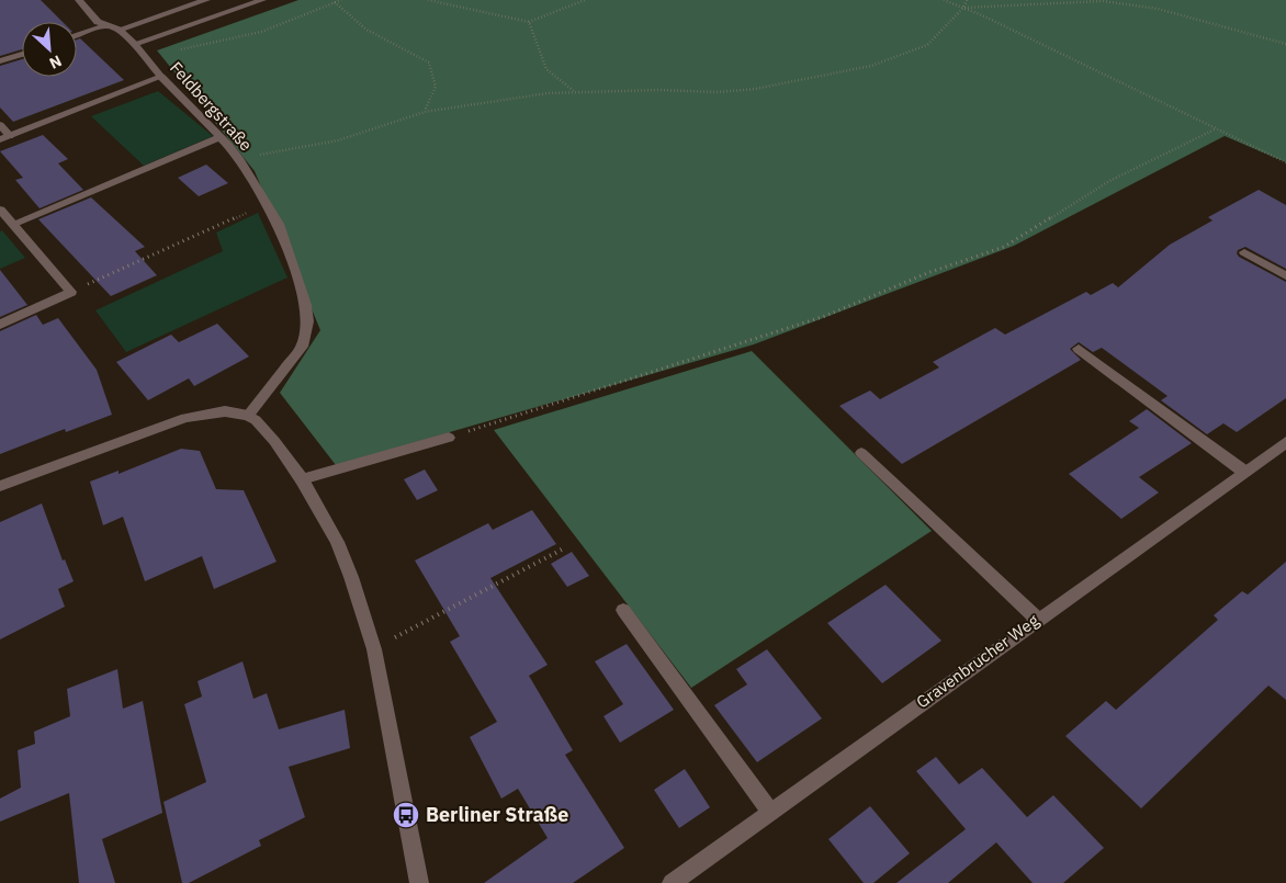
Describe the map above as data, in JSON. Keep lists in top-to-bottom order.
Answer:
{
  "streets": {
    "street": ["Feldbergstraße", "Gravenbrucher Weg"]
  },
  "places": {
    "bus stop": ["Berliner Straße"]
  },
  "north": "bottom right"
}
